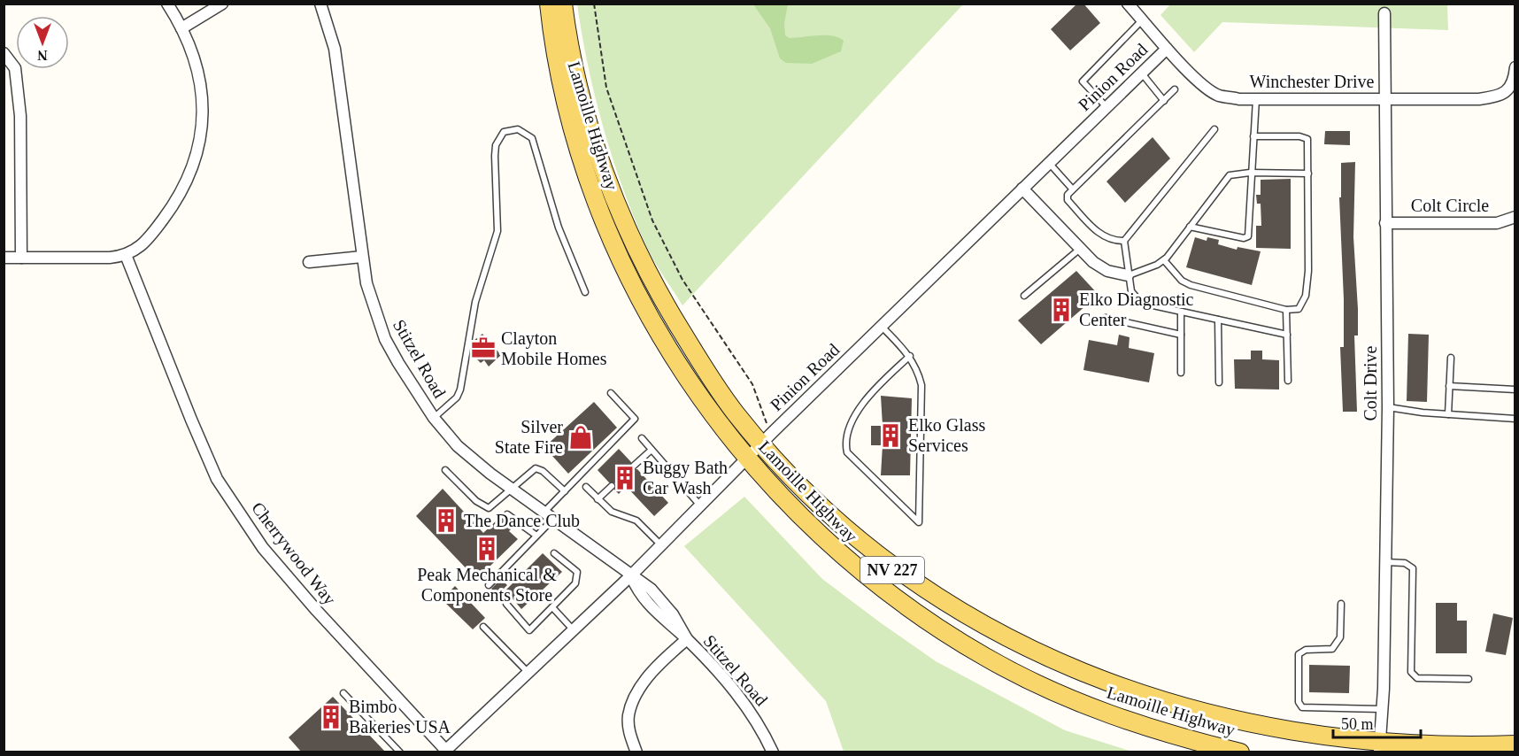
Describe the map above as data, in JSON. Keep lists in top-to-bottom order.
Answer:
{
  "streets": {
    "main road": ["Lamoille Highway", "NV 227"],
    "street": [
      "Pinion Road",
      "Winchester Drive",
      "Colt Circle",
      "Stitzel Road",
      "Colt Drive",
      "Cherrywood Way"
    ]
  },
  "crossings": [
    ["Pinion Road", "Winchester Drive"],
    ["Pinion Road", "Lamoille Highway"],
    ["Pinion Road", "Stitzel Road"],
    ["Pinion Road", "Cherrywood Way"],
    ["Winchester Drive", "Colt Drive"],
    ["Lamoille Highway", "Colt Drive"],
    ["Colt Circle", "Colt Drive"]
  ],
  "places": {
    "building": [
      "Elko Diagnostic Center",
      "Elko Glass Services",
      "Buggy Bath Car Wash",
      "The Dance Club",
      "Peak Mechanical & Components Store",
      "Bimbo Bakeries USA"
    ],
    "office": ["Clayton Mobile Homes"],
    "shop": ["Silver State Fire"]
  },
  "scale_bar": "50 m",
  "north": "bottom"
}
